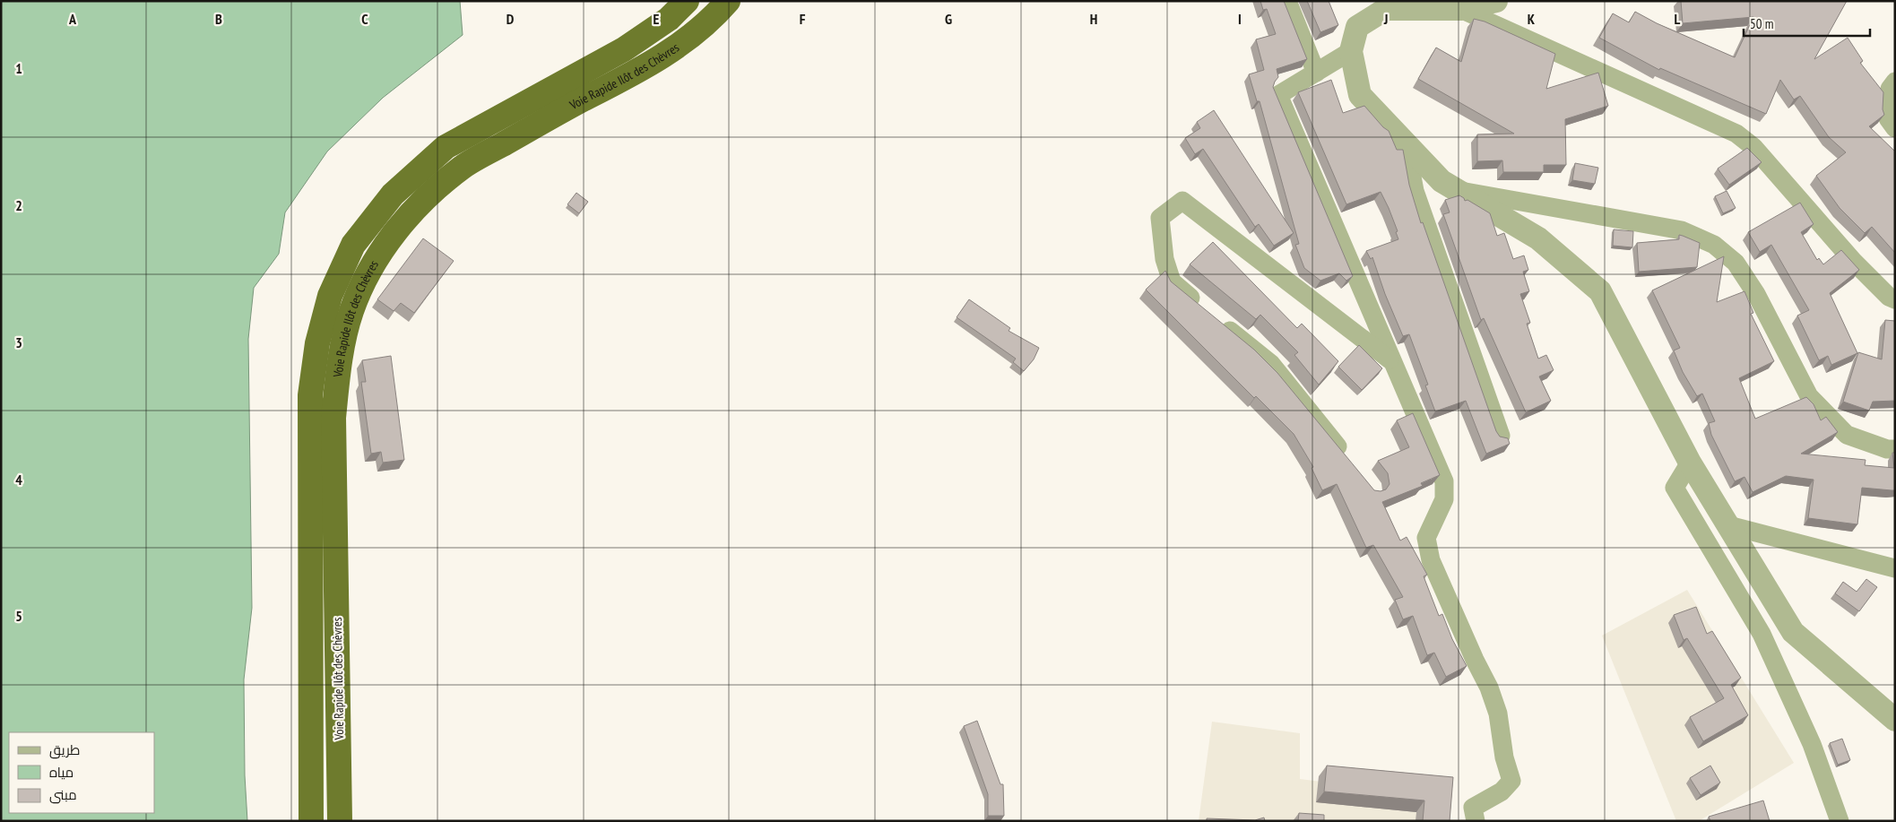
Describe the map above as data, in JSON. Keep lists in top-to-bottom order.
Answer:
{
  "streets": {
    "highway": ["Voie Rapide Ilôt des Chèvres"]
  },
  "legend": ["طريق", "مياه", "مبنى"],
  "scale_bar": "50 m",
  "grid": {
    "columns": [
      "A",
      "B",
      "C",
      "D",
      "E",
      "F",
      "G",
      "H",
      "I",
      "J",
      "K",
      "L"
    ],
    "rows": [
      "1",
      "2",
      "3",
      "4",
      "5"
    ]
  }
}
